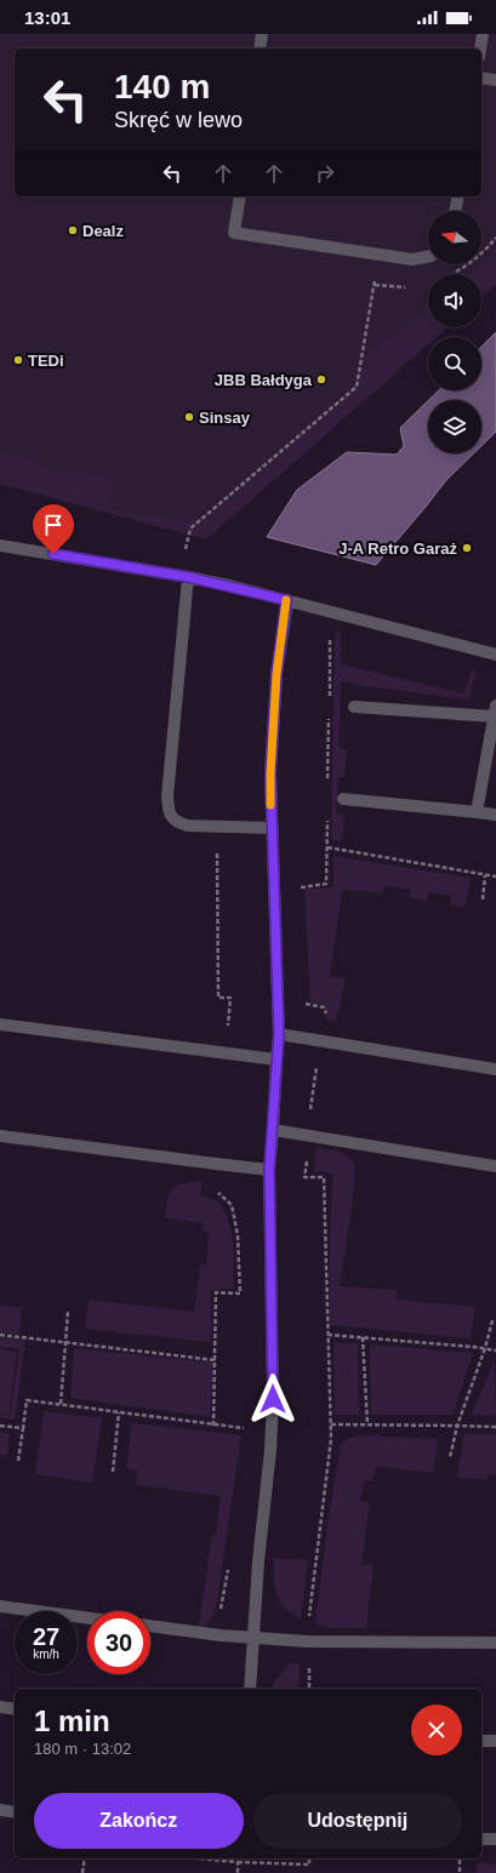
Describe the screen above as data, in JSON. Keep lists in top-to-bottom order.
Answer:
{
  "places": [
    "Dealz",
    "TEDi",
    "JBB Bałdyga",
    "Sinsay",
    "J-A Retro Garaż"
  ],
  "north": "left",
  "page": {
    "status": "13:01",
    "turn": ["140 m", "Skręć w lewo"],
    "speed": "27 km/h",
    "limit": "30",
    "heading": ["1 min", "180 m · 13:02"],
    "buttons": ["Zakończ", "Udostępnij"]
  }
}
